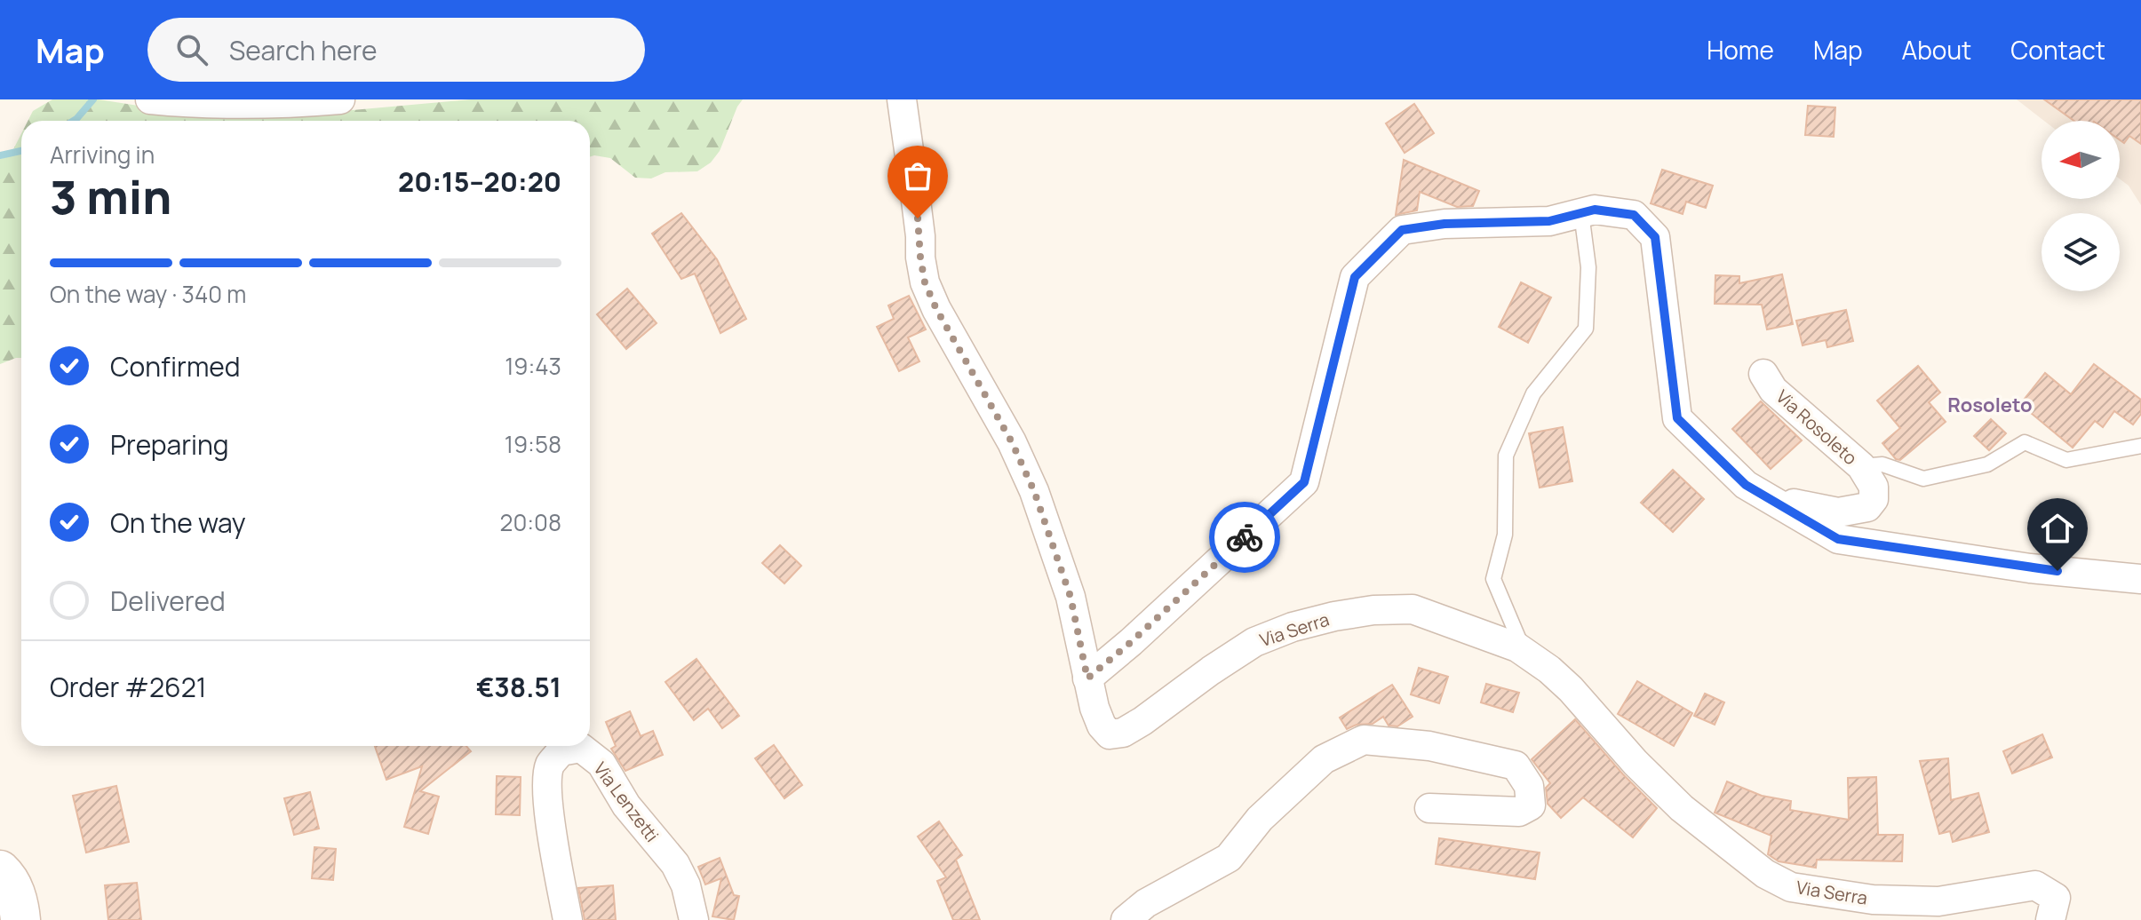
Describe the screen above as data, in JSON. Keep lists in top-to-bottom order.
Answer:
{
  "streets": {
    "street": ["Via Rosoleto", "Via Serra", "Via Lenzetti"]
  },
  "districts": ["Rosoleto"],
  "north": "left",
  "page": {
    "header": "Map",
    "search": "Search here",
    "nav": [
      "Home",
      "Map",
      "About",
      "Contact"
    ],
    "heading": ["3 min", "Arriving in", "20:15–20:20"],
    "panel": ["Order #2621", "€38.51"],
    "bar": "On the way · 340 m",
    "list": [
      ["Confirmed", "19:43"],
      ["Preparing", "19:58"],
      ["On the way", "20:08"],
      "Delivered"
    ]
  }
}
